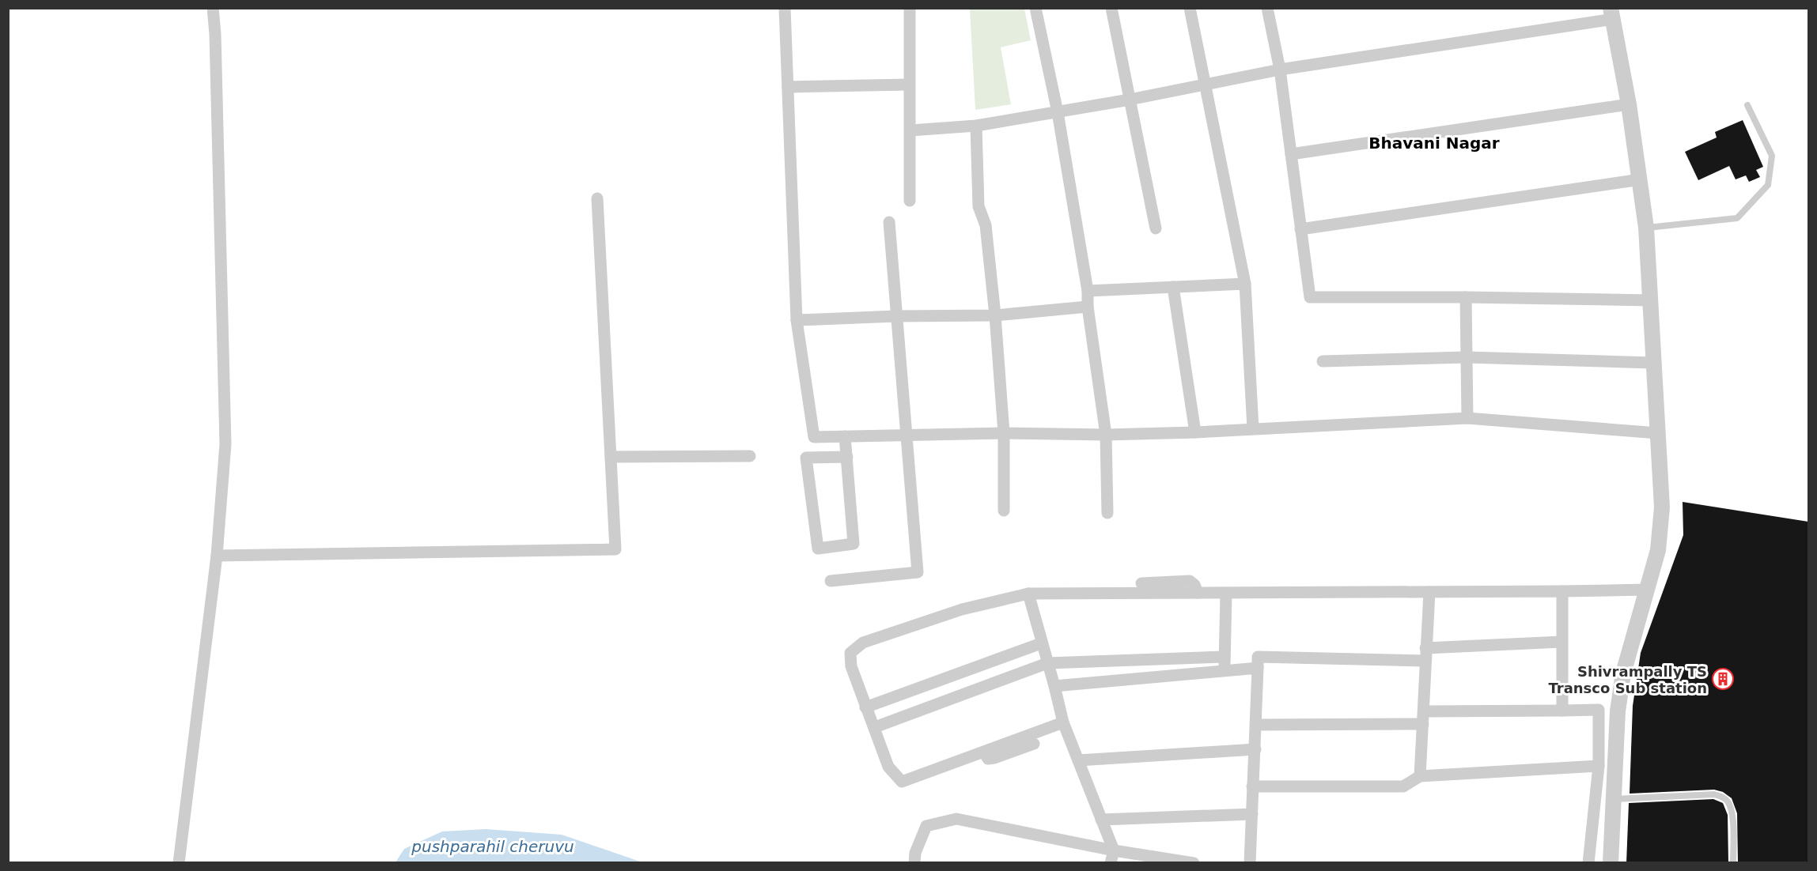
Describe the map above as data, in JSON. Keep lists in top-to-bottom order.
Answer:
{
  "districts": ["Bhavani Nagar"],
  "water": ["pushparahil cheruvu"],
  "places": {
    "building": ["Shivrampally TS Transco Sub station"]
  }
}
